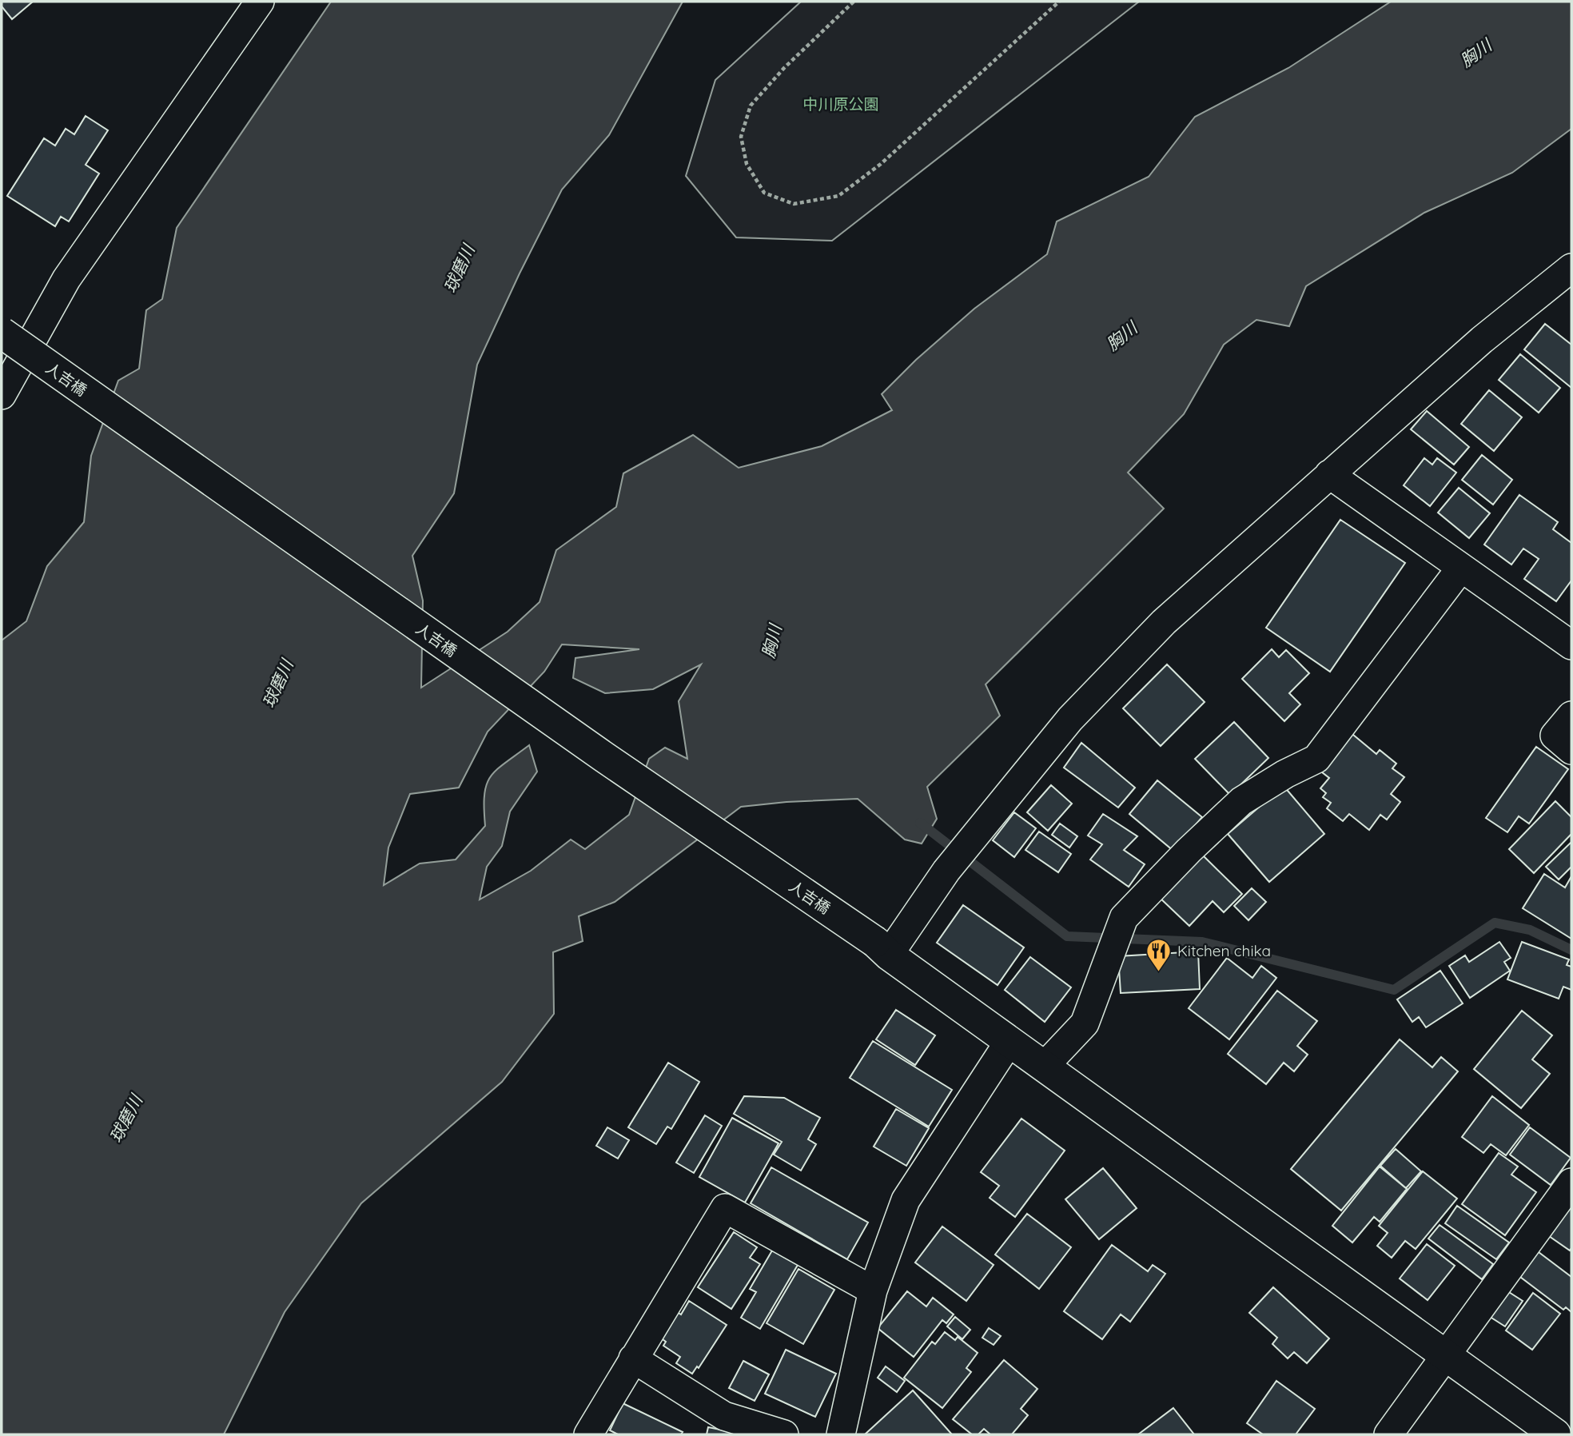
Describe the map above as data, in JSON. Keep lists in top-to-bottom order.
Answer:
{
  "streets": {
    "street": ["人吉橋"]
  },
  "water": ["胸川", "球磨川"],
  "parks": ["中川原公園"],
  "places": {
    "restaurant": ["Kitchen chika"]
  }
}
